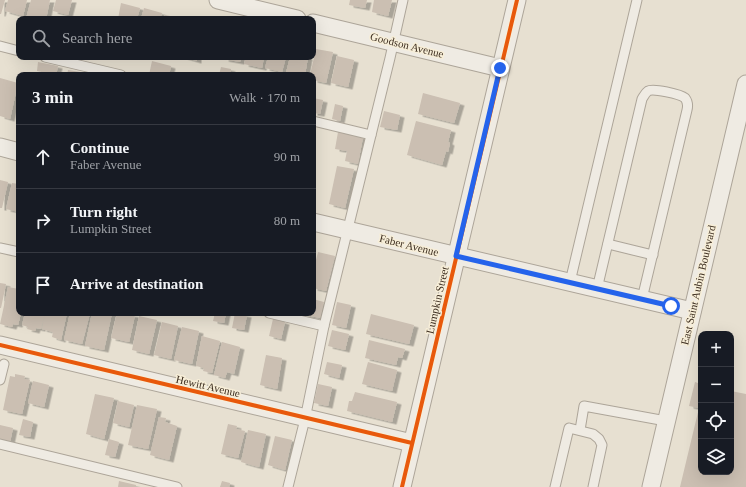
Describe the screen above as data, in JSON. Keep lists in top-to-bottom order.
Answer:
{
  "streets": {
    "street": [
      "Goodson Avenue",
      "Faber Avenue",
      "East Saint Aubin Boulevard",
      "Lumpkin Street",
      "Hewitt Avenue"
    ]
  },
  "crossings": [
    ["Goodson Avenue", "Lumpkin Street"],
    ["Faber Avenue", "East Saint Aubin Boulevard"],
    ["Faber Avenue", "Lumpkin Street"],
    ["Lumpkin Street", "Hewitt Avenue"]
  ],
  "page": {
    "search": "Search here",
    "heading": ["3 min", "Walk · 170 m"],
    "list": [
      ["Continue", "Faber Avenue", "90 m"],
      ["Turn right", "Lumpkin Street", "80 m"],
      "Arrive at destination"
    ],
    "map_buttons": ["+", "−"]
  }
}
